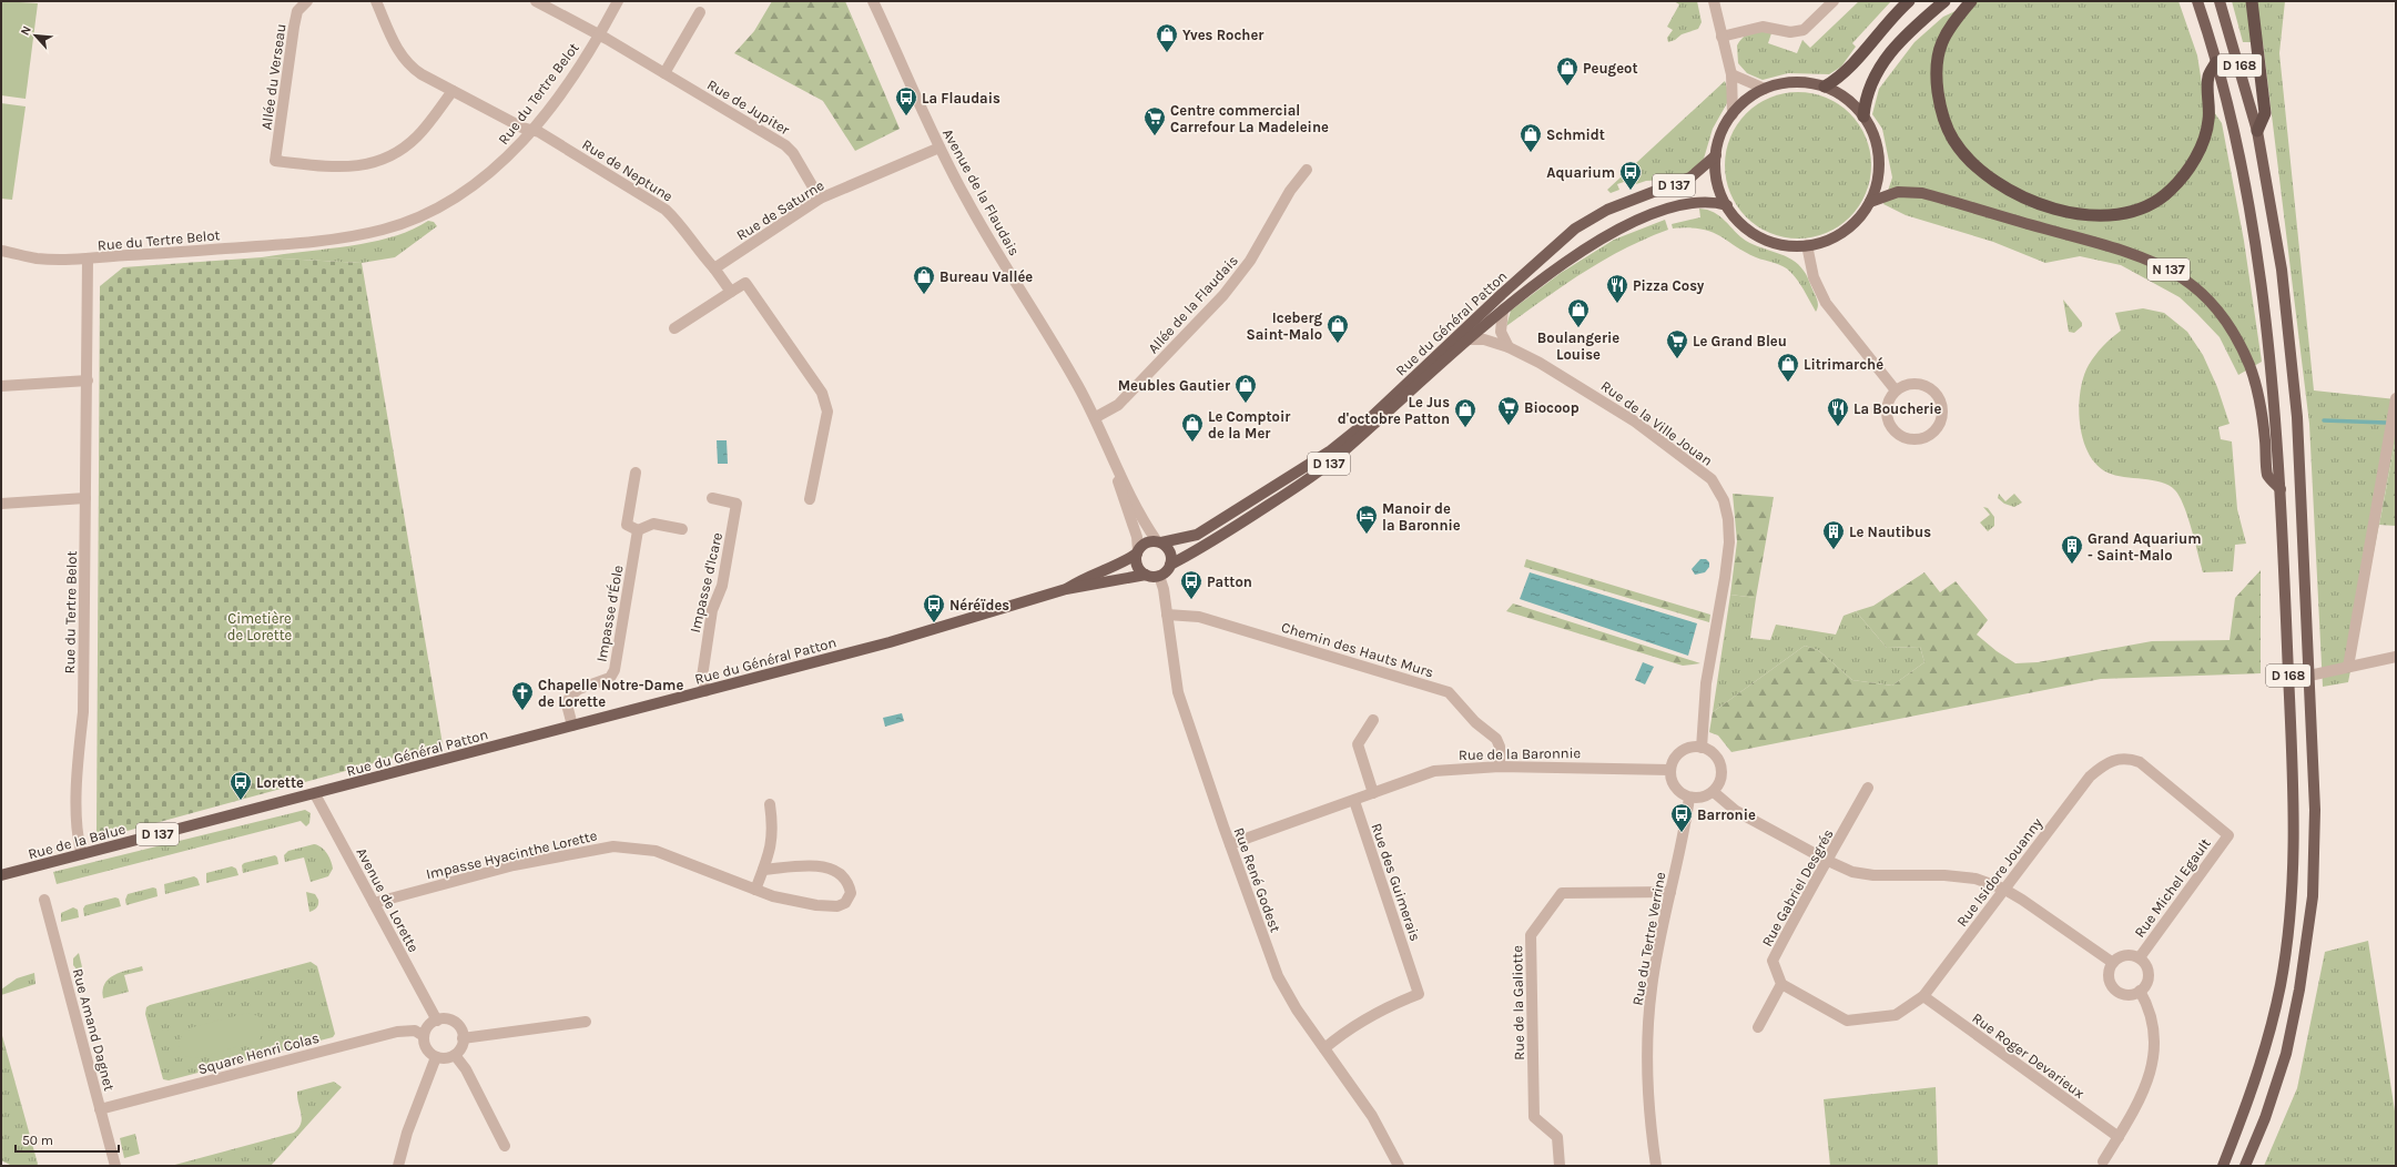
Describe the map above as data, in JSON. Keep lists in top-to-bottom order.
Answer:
{
  "streets": {
    "main road": [
      "D 168",
      "D 137",
      "N 137",
      "Rue du Général Patton",
      "Rue de la Balue"
    ],
    "street": [
      "Allée du Verseau",
      "Rue du Tertre Belot",
      "Rue de Jupiter",
      "Rue de Neptune",
      "Avenue de la Flaudais",
      "Rue de Saturne",
      "Allée de la Flaudais",
      "Rue de la Ville Jouan",
      "Impasse d'Icare",
      "Impasse d'Éole",
      "Chemin des Hauts Murs",
      "Rue de la Baronnie",
      "Impasse Hyacinthe Lorette",
      "Rue Isidore Jouanny",
      "Rue René Godest",
      "Rue des Guimerais",
      "Rue Gabriel Desgrés",
      "Rue Michel Egault",
      "Avenue de Lorette",
      "Rue du Tertre Verrine",
      "Rue de la Galiotte",
      "Rue Amand Dagnet",
      "Square Henri Colas",
      "Rue Roger Devarieux"
    ]
  },
  "crossings": [
    ["D 168", "N 137"],
    ["Allée du Verseau", "Rue de Neptune"],
    ["Rue du Tertre Belot", "Rue de Jupiter"],
    ["Rue du Tertre Belot", "Rue de Neptune"],
    ["Rue du Tertre Belot", "Rue de la Balue"],
    ["Rue de Jupiter", "Rue de Saturne"],
    ["Rue de Neptune", "Rue de Saturne"],
    ["Avenue de la Flaudais", "Rue de Saturne"],
    ["Avenue de la Flaudais", "Allée de la Flaudais"],
    ["Avenue de la Flaudais", "Rue du Général Patton"],
    ["Avenue de la Flaudais", "Rue René Godest"],
    ["Rue du Général Patton", "Rue de la Ville Jouan"],
    ["Rue du Général Patton", "Impasse d'Icare"],
    ["Rue du Général Patton", "Impasse d'Éole"],
    ["Rue du Général Patton", "Rue de la Balue"],
    ["Rue du Général Patton", "Rue René Godest"],
    ["Rue du Général Patton", "Avenue de Lorette"],
    ["Rue de la Ville Jouan", "Rue de la Baronnie"],
    ["Rue de la Ville Jouan", "Rue du Tertre Verrine"],
    ["Chemin des Hauts Murs", "Rue de la Baronnie"],
    ["Chemin des Hauts Murs", "Rue René Godest"],
    ["Rue de la Baronnie", "Rue des Guimerais"],
    ["Rue de la Baronnie", "Rue du Tertre Verrine"],
    ["Rue de la Balue", "Avenue de Lorette"],
    ["Impasse Hyacinthe Lorette", "Avenue de Lorette"],
    ["Rue Isidore Jouanny", "Rue Gabriel Desgrés"],
    ["Rue Isidore Jouanny", "Rue Michel Egault"],
    ["Rue Isidore Jouanny", "Rue Roger Devarieux"],
    ["Rue René Godest", "Rue des Guimerais"],
    ["Avenue de Lorette", "Square Henri Colas"],
    ["Rue du Tertre Verrine", "Rue de la Galiotte"],
    ["Rue Amand Dagnet", "Square Henri Colas"]
  ],
  "parks": ["Cimetière de Lorette"],
  "places": {
    "shop": [
      "Yves Rocher",
      "Peugeot",
      "Schmidt",
      "Bureau Vallée",
      "Boulangerie Louise",
      "Iceberg Saint-Malo",
      "Litrimarché",
      "Meubles Gautier",
      "Le Jus d'octobre Patton",
      "Le Comptoir de la Mer"
    ],
    "bus stop": [
      "La Flaudais",
      "Aquarium",
      "Patton",
      "Néréïdes",
      "Lorette",
      "Barronie"
    ],
    "supermarket": ["Centre commercial Carrefour La Madeleine", "Le Grand Bleu", "Biocoop"],
    "restaurant": ["Pizza Cosy", "La Boucherie"],
    "hotel": ["Manoir de la Baronnie"],
    "building": ["Le Nautibus", "Grand Aquarium - Saint-Malo"],
    "church": ["Chapelle Notre-Dame de Lorette"]
  },
  "scale_bar": "50 m",
  "north": "top left"
}
